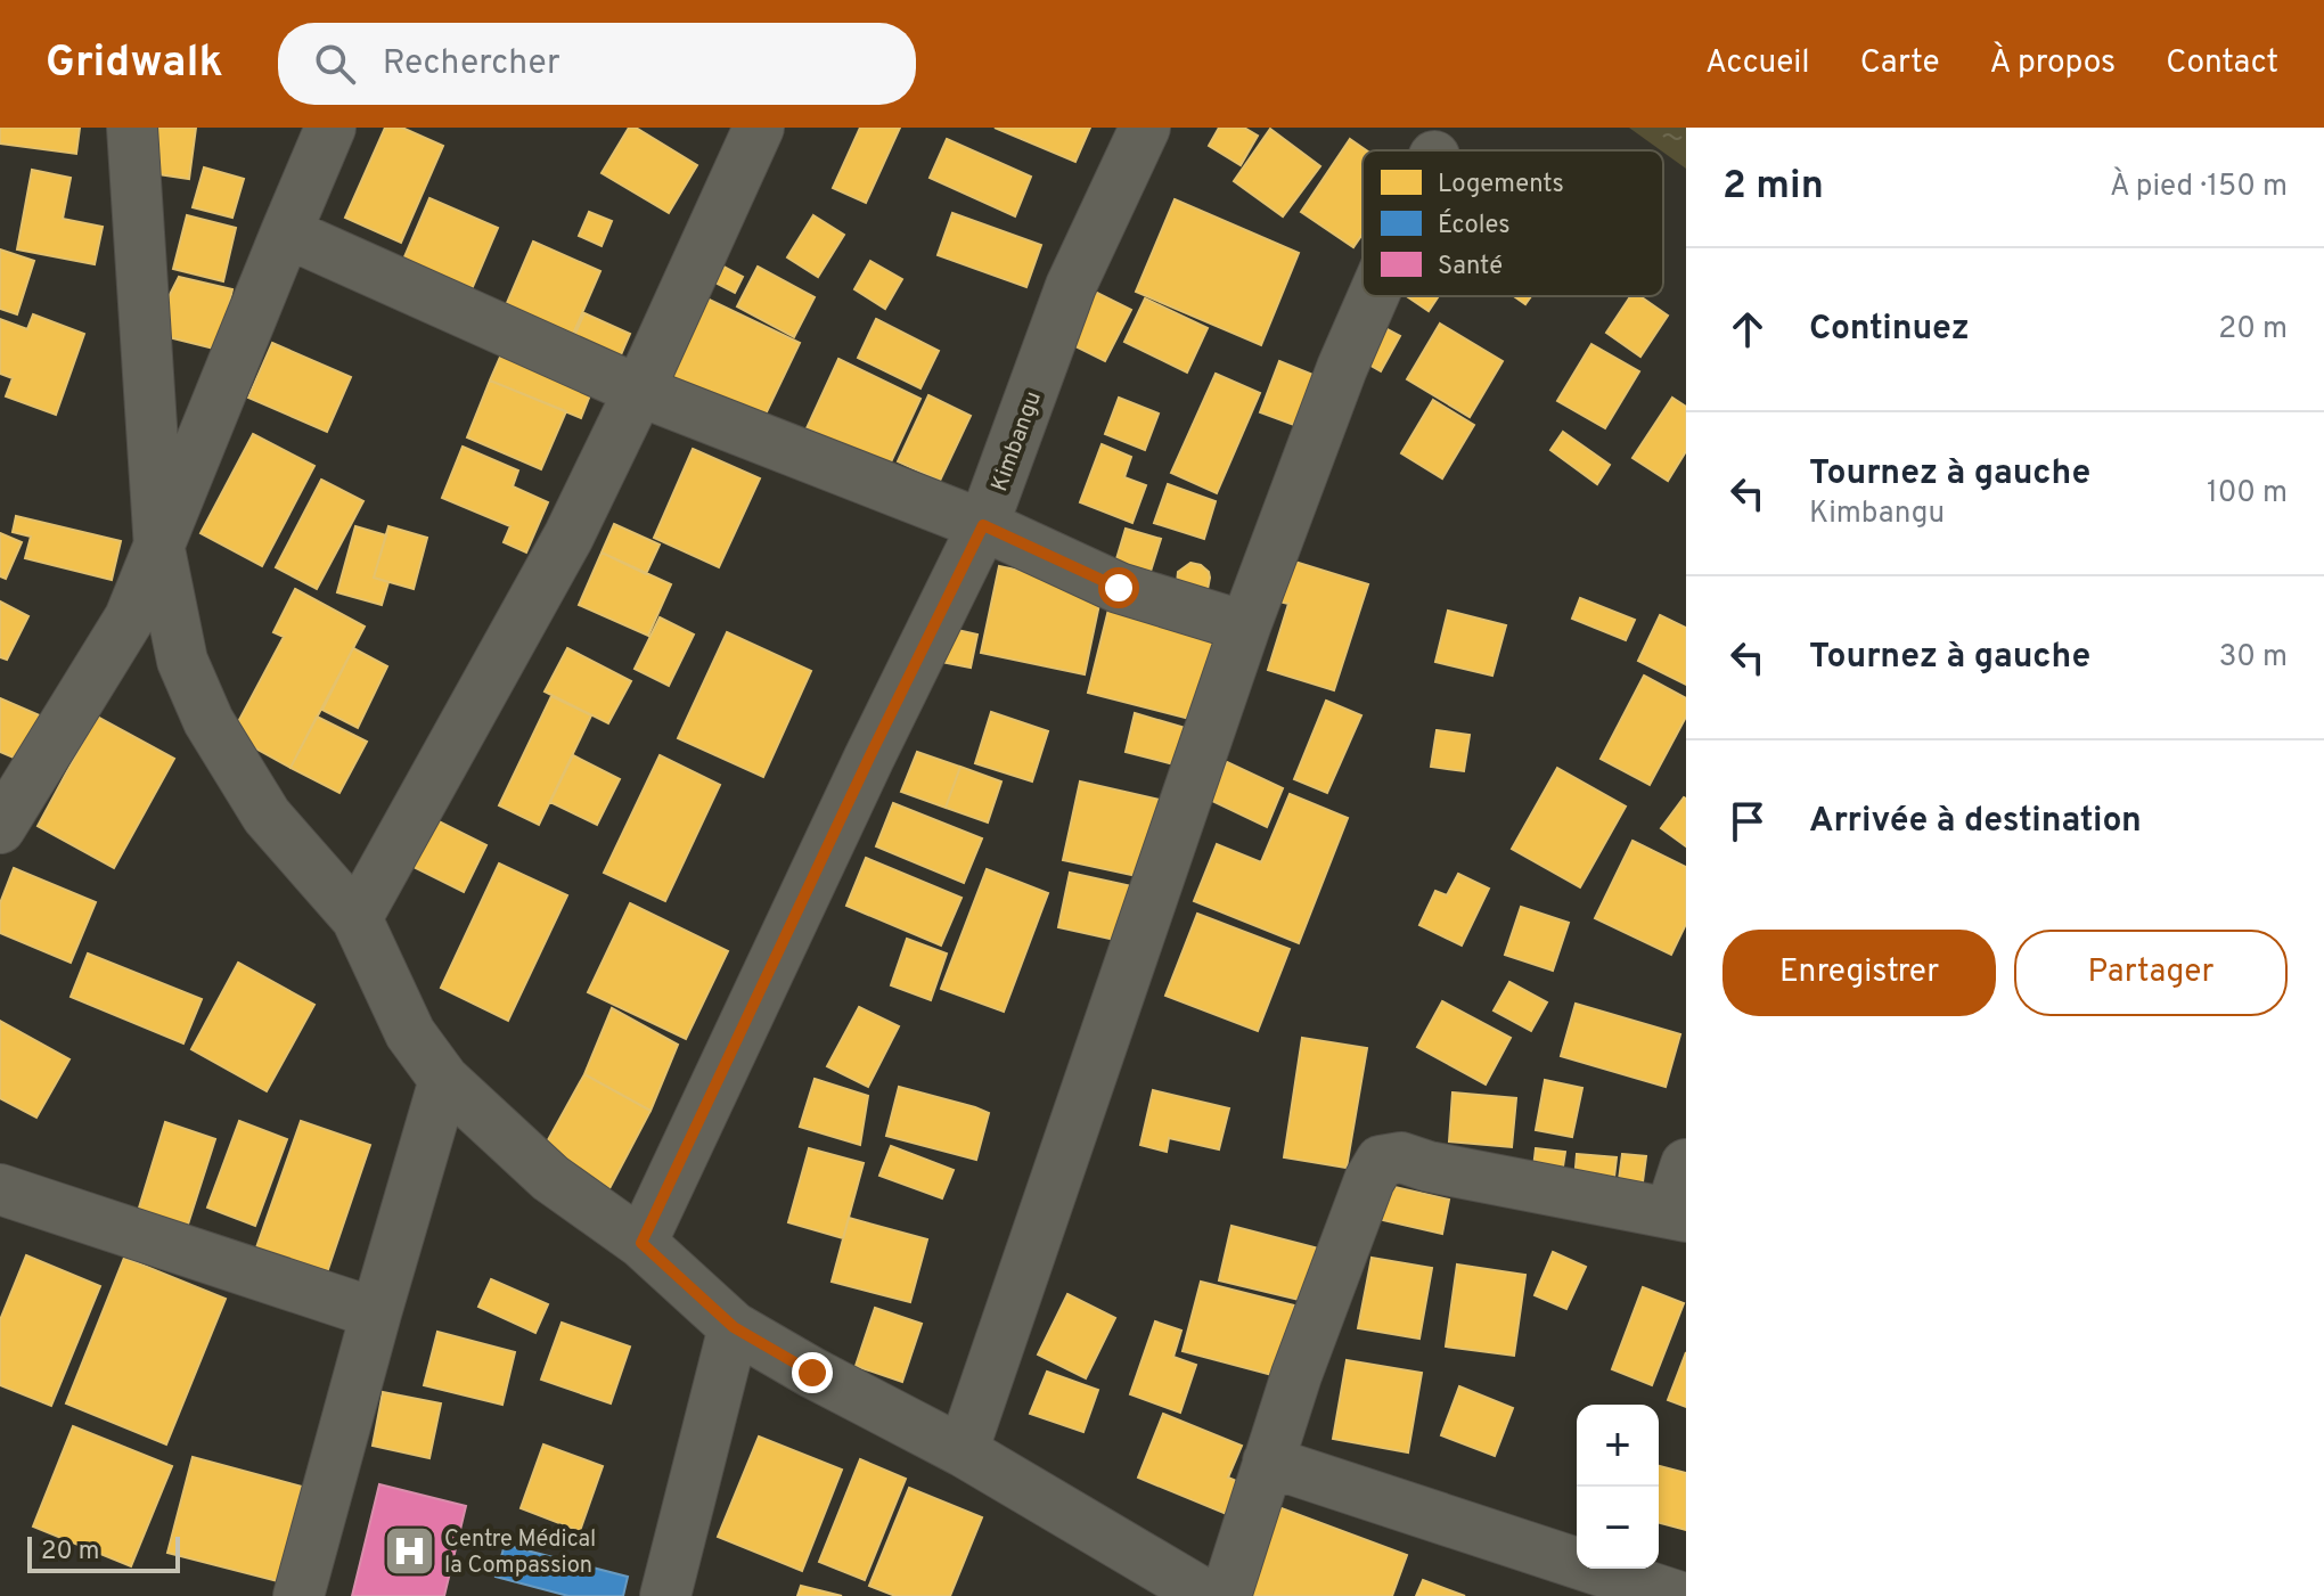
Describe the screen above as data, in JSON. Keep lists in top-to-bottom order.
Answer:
{
  "streets": {
    "street": ["Kimbangu"]
  },
  "places": {
    "hospital": ["Centre Médical la Compassion"]
  },
  "legend": ["Logements", "Écoles", "Santé"],
  "scale_bar": "20 m",
  "page": {
    "header": "Gridwalk",
    "search": "Rechercher",
    "nav": [
      "Accueil",
      "Carte",
      "À propos",
      "Contact"
    ],
    "heading": ["2 min", "À pied · 150 m"],
    "list": [
      ["Continuez", "20 m"],
      ["Tournez à gauche", "Kimbangu", "100 m"],
      ["Tournez à gauche", "30 m"],
      "Arrivée à destination"
    ],
    "buttons": ["Enregistrer", "Partager"],
    "map_buttons": ["+", "−"],
    "scale": "20 m"
  }
}
